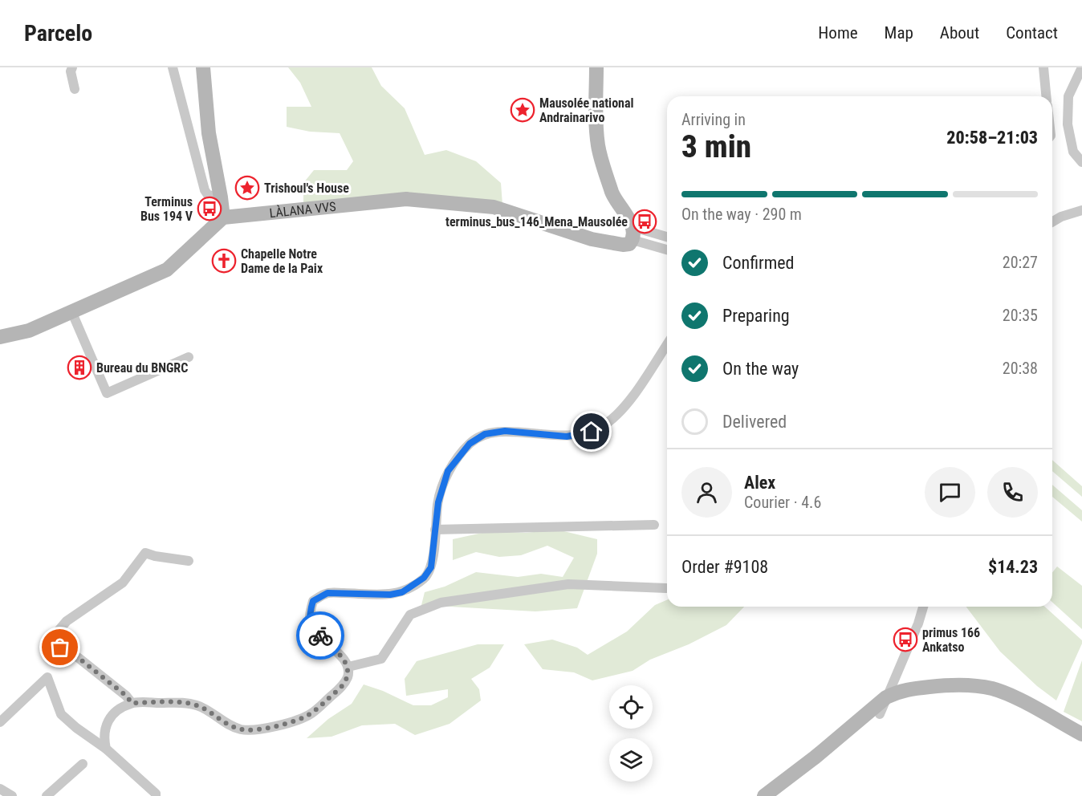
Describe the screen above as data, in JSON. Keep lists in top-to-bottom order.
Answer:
{
  "streets": {
    "main road": ["LÀLANA VVS"]
  },
  "places": {
    "place": ["Mausolée national Andrainarivo", "Trishoul's House"],
    "bus stop": ["Terminus Bus 194 V", "terminus_bus_146_Mena_Mausolée", "primus 166 Ankatso"],
    "church": ["Chapelle Notre Dame de la Paix"],
    "building": ["Bureau du BNGRC"]
  },
  "page": {
    "header": "Parcelo",
    "nav": [
      "Home",
      "Map",
      "About",
      "Contact"
    ],
    "heading": ["3 min", "Arriving in", "20:58–21:03"],
    "panel": [
      "Alex",
      "Courier · 4.6",
      "Order #9108",
      "$14.23"
    ],
    "bar": "On the way · 290 m",
    "list": [
      ["Confirmed", "20:27"],
      ["Preparing", "20:35"],
      ["On the way", "20:38"],
      "Delivered"
    ]
  }
}
